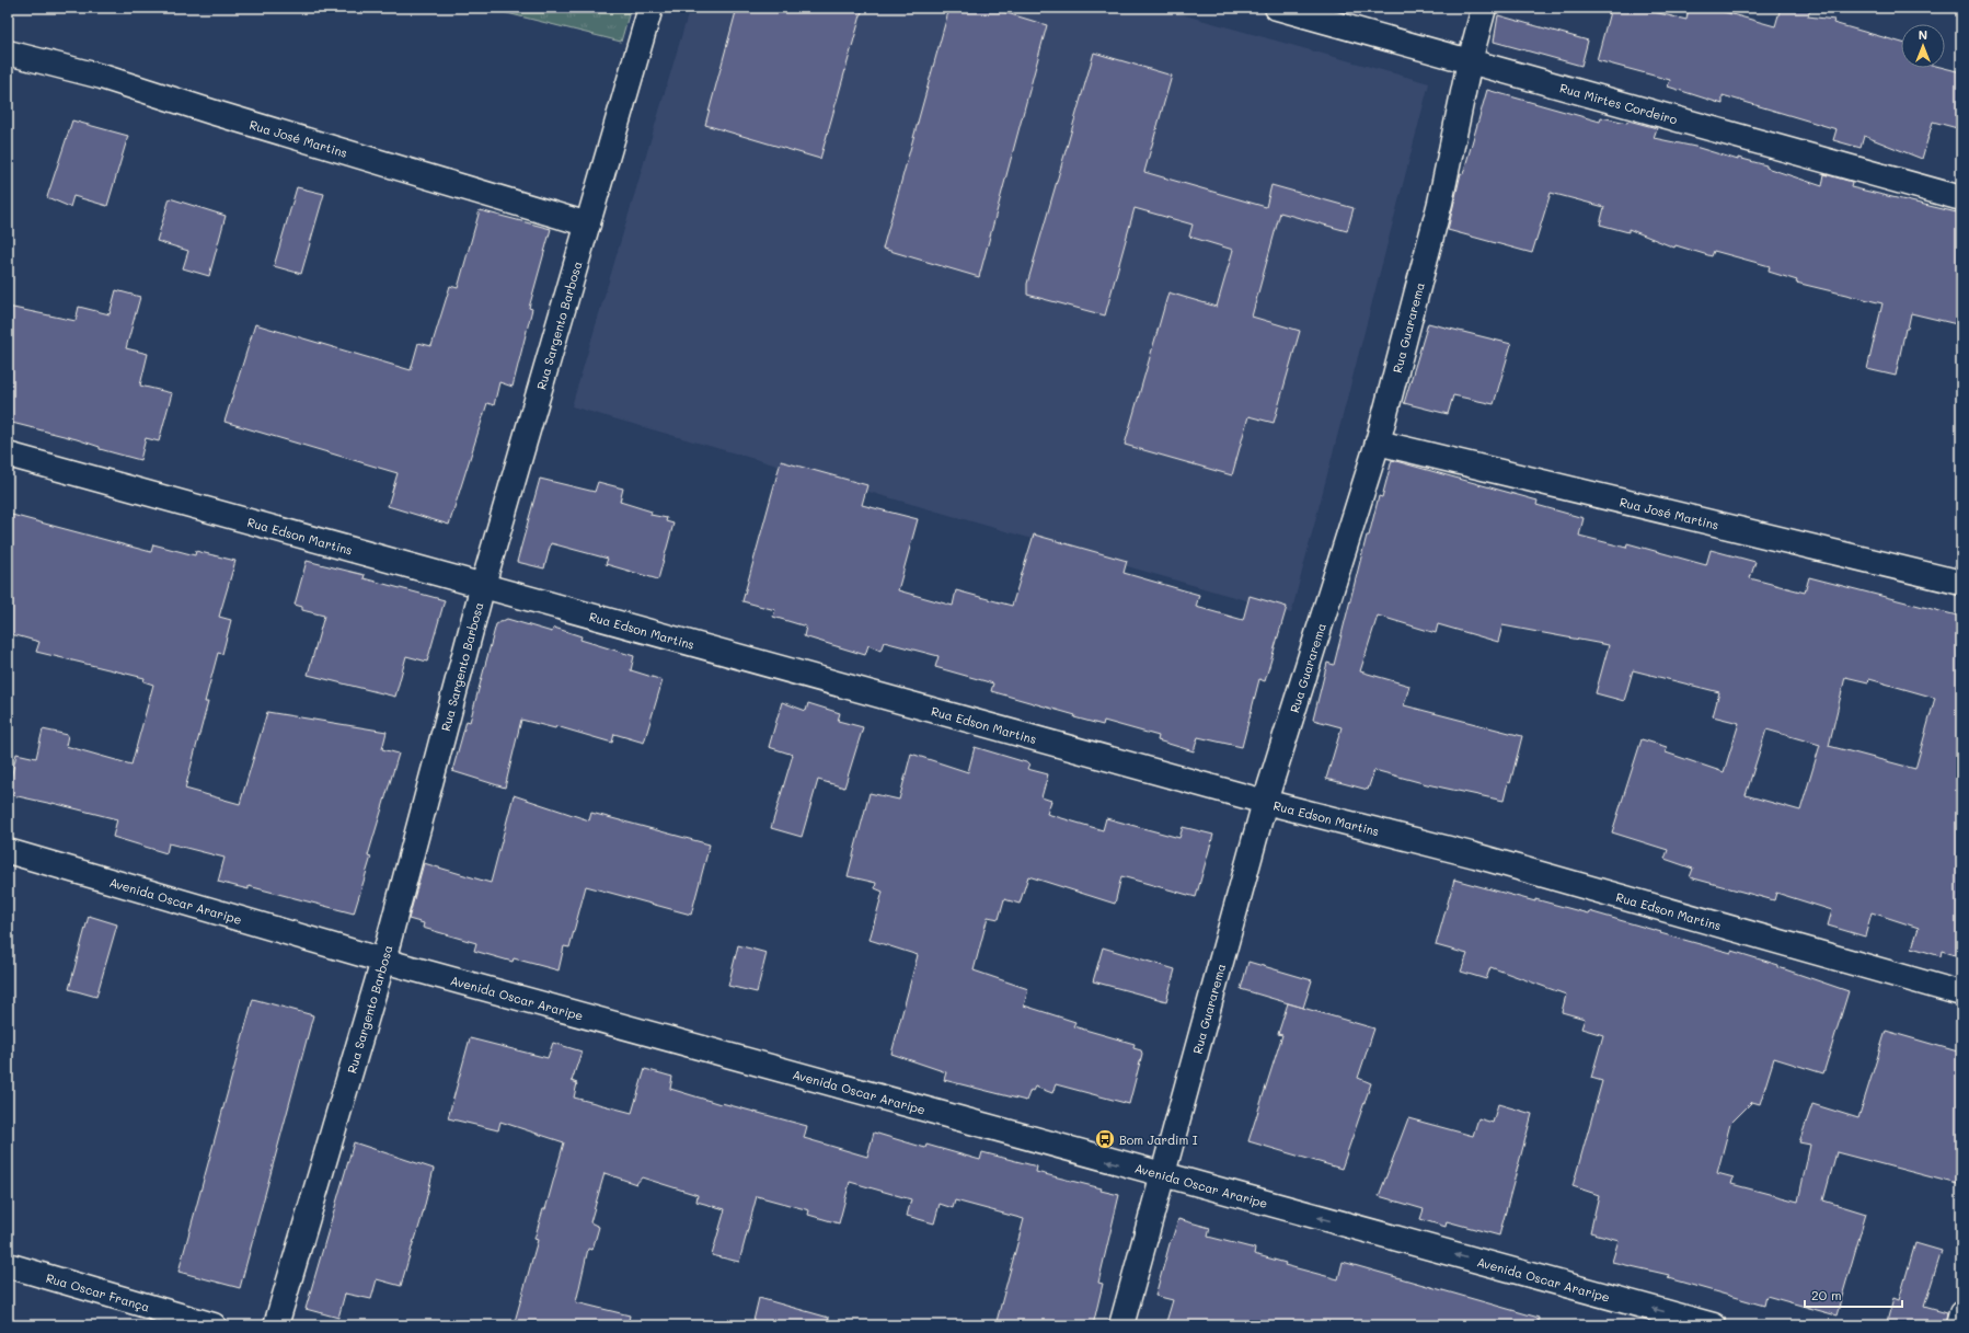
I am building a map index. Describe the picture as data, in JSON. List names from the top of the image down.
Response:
{
  "streets": {
    "street": [
      "Rua Mirtes Cordeiro",
      "Rua José Martins",
      "Rua Sargento Barbosa",
      "Rua Guararema",
      "Rua Edson Martins",
      "Avenida Oscar Araripe",
      "Rua Oscar França"
    ]
  },
  "crossings": [
    ["Rua Mirtes Cordeiro", "Rua Guararema"],
    ["Rua José Martins", "Rua Sargento Barbosa"],
    ["Rua José Martins", "Rua Guararema"],
    ["Rua Sargento Barbosa", "Rua Edson Martins"],
    ["Rua Sargento Barbosa", "Avenida Oscar Araripe"],
    ["Rua Guararema", "Rua Edson Martins"],
    ["Rua Guararema", "Avenida Oscar Araripe"]
  ],
  "one_way": ["Avenida Oscar Araripe"],
  "places": {
    "bus stop": ["Bom Jardim I"]
  },
  "scale_bar": "20 m",
  "north": "top"
}
